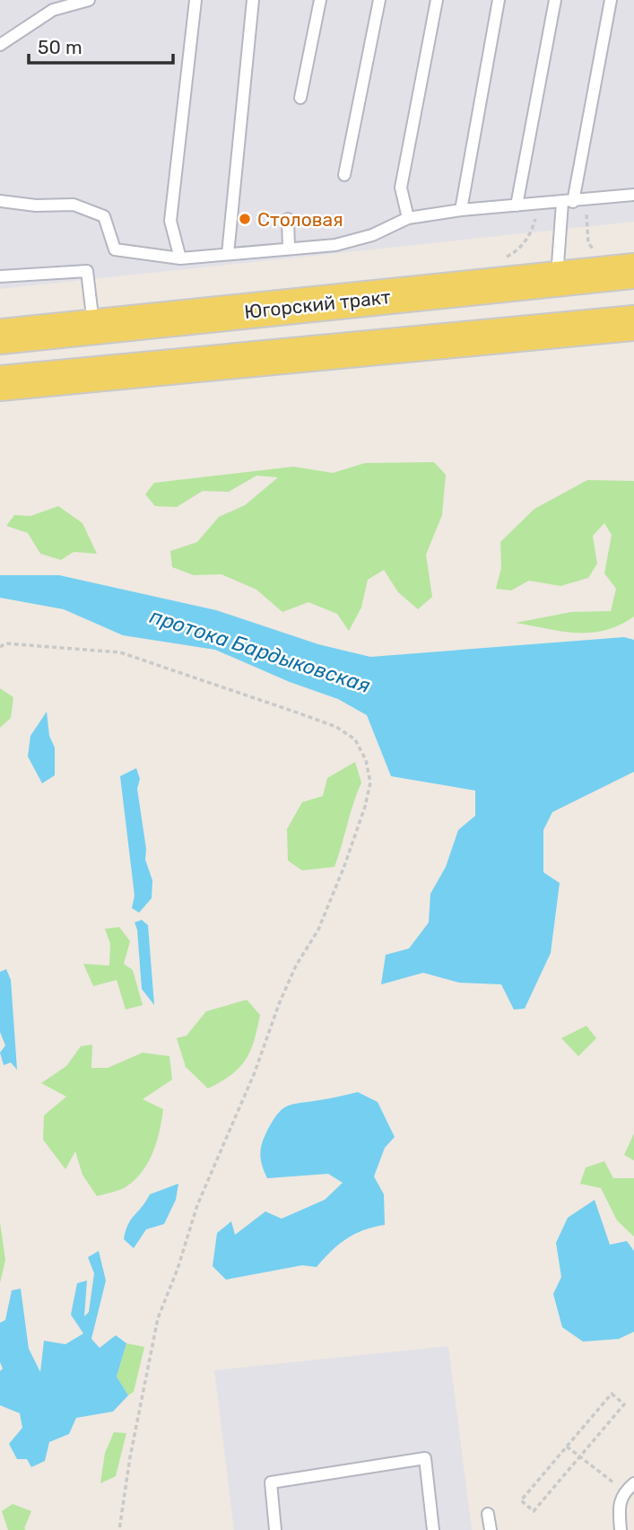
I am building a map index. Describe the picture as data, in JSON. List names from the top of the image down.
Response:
{
  "streets": {
    "main road": ["Югорский тракт"]
  },
  "water": ["протока Бардыковская"],
  "places": ["Столовая"],
  "scale_bar": "50 m"
}
